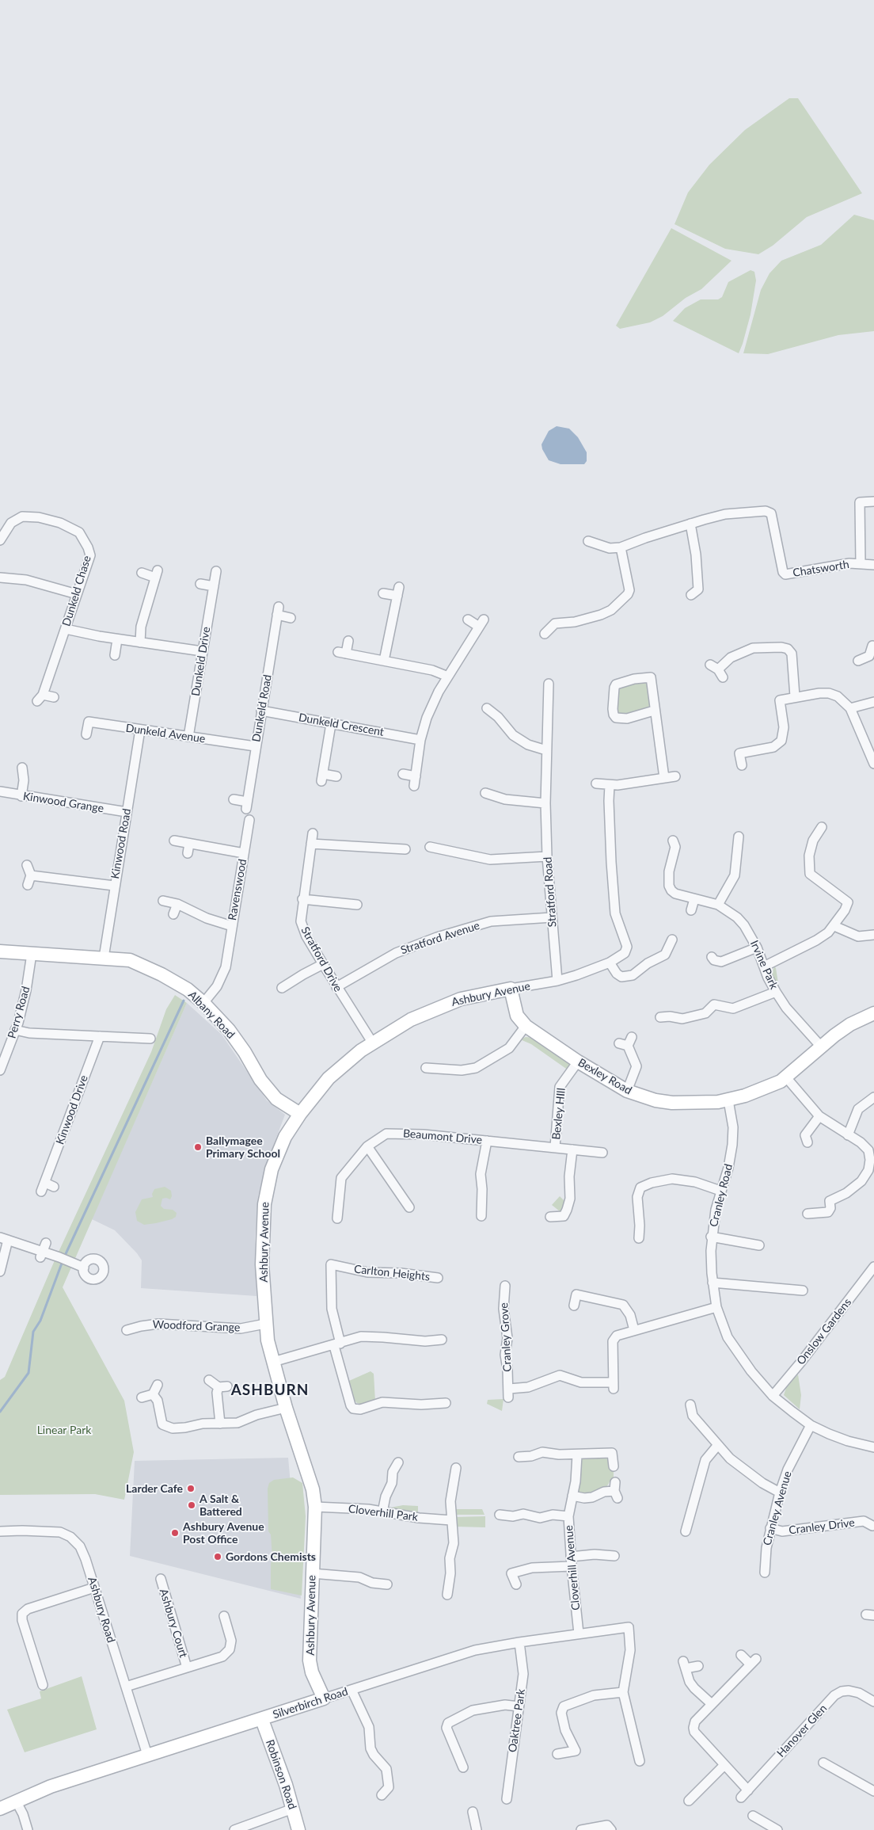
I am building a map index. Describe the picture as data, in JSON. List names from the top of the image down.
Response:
{
  "streets": {
    "street": [
      "Chatsworth",
      "Dunkeld Chase",
      "Dunkeld Drive",
      "Dunkeld Road",
      "Dunkeld Crescent",
      "Dunkeld Avenue",
      "Kinwood Grange",
      "Kinwood Road",
      "Ravenswood",
      "Stratford Road",
      "Stratford Avenue",
      "Stratford Drive",
      "Irvine Park",
      "Ashbury Avenue",
      "Perry Road",
      "Albany Road",
      "Bexley Road",
      "Kinwood Drive",
      "Bexley HIll",
      "Beaumont Drive",
      "Cranley Road",
      "Carlton Heights",
      "Woodford Grange",
      "Onslow Gardens",
      "Cranley Grove",
      "Cranley Avenue",
      "Cloverhill Park",
      "Cranley Drive",
      "Cloverhill Avenue",
      "Ashbury Road",
      "Ashbury Court",
      "Silverbirch Road",
      "Oaktree Park",
      "Hanover Glen",
      "Robinson Road"
    ]
  },
  "crossings": [
    ["Dunkeld Drive", "Dunkeld Avenue"],
    ["Dunkeld Road", "Dunkeld Crescent"],
    ["Dunkeld Road", "Dunkeld Avenue"],
    ["Dunkeld Avenue", "Kinwood Road"],
    ["Kinwood Grange", "Kinwood Road"],
    ["Kinwood Road", "Albany Road"],
    ["Ravenswood", "Albany Road"],
    ["Stratford Road", "Stratford Avenue"],
    ["Stratford Road", "Ashbury Avenue"],
    ["Stratford Avenue", "Stratford Drive"],
    ["Stratford Drive", "Ashbury Avenue"],
    ["Irvine Park", "Bexley Road"],
    ["Ashbury Avenue", "Albany Road"],
    ["Ashbury Avenue", "Bexley Road"],
    ["Ashbury Avenue", "Woodford Grange"],
    ["Ashbury Avenue", "Cloverhill Park"],
    ["Ashbury Avenue", "Silverbirch Road"],
    ["Perry Road", "Albany Road"],
    ["Bexley Road", "Bexley HIll"],
    ["Bexley Road", "Cranley Road"],
    ["Bexley HIll", "Beaumont Drive"],
    ["Cranley Road", "Onslow Gardens"],
    ["Cranley Road", "Cranley Grove"],
    ["Cranley Road", "Cranley Avenue"],
    ["Cranley Avenue", "Cranley Drive"],
    ["Cloverhill Avenue", "Silverbirch Road"],
    ["Ashbury Road", "Ashbury Court"],
    ["Ashbury Road", "Silverbirch Road"],
    ["Silverbirch Road", "Oaktree Park"],
    ["Silverbirch Road", "Robinson Road"]
  ],
  "districts": ["ASHBURN"],
  "parks": ["Linear Park"],
  "places": [
    "Ballymagee Primary School",
    "Larder Cafe",
    "A Salt & Battered",
    "Ashbury Avenue Post Office",
    "Gordons Chemists"
  ]
}
